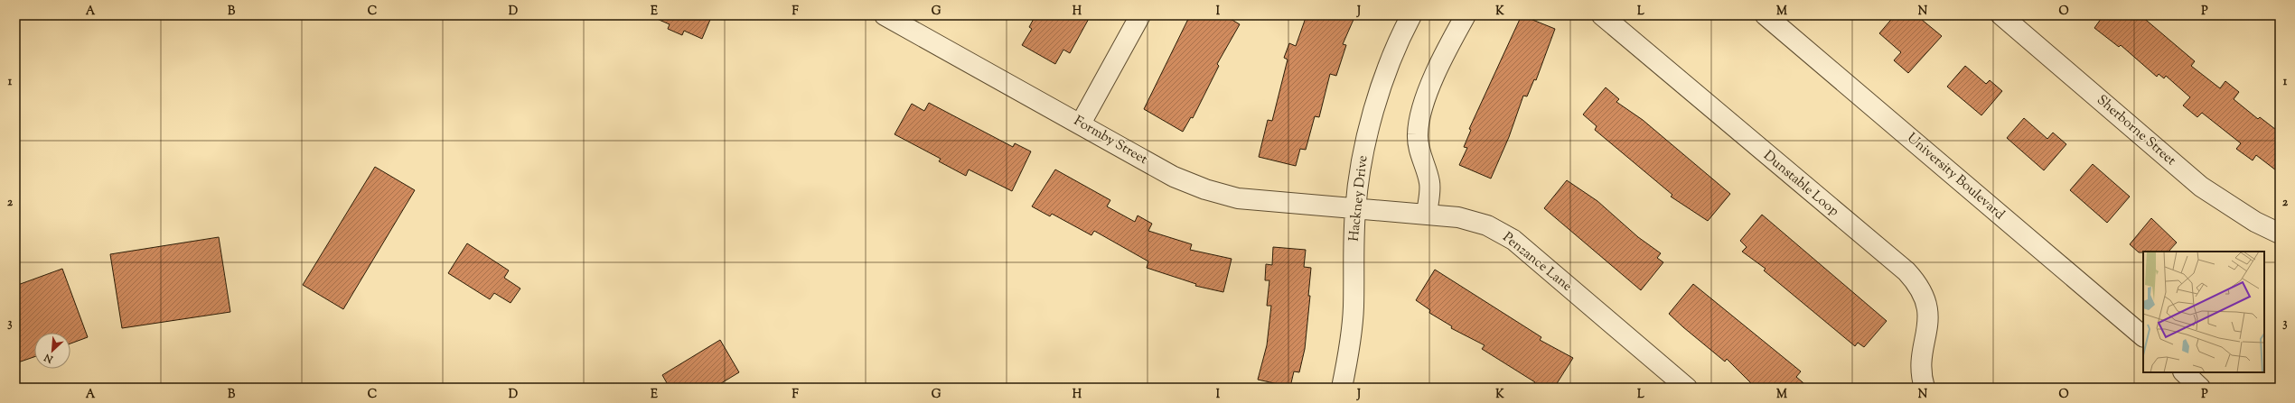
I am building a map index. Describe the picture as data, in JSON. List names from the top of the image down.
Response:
{
  "streets": {
    "street": [
      "Sherborne Street",
      "Formby Street",
      "University Boulevard",
      "Dunstable Loop",
      "Hackney Drive",
      "Penzance Lane"
    ]
  },
  "crossings": [
    ["Formby Street", "Hackney Drive"],
    ["Formby Street", "Penzance Lane"],
    ["Hackney Drive", "Penzance Lane"]
  ],
  "north": "bottom left",
  "grid": {
    "columns": [
      "A",
      "B",
      "C",
      "D",
      "E",
      "F",
      "G",
      "H",
      "I",
      "J",
      "K",
      "L",
      "M",
      "N",
      "O",
      "P"
    ],
    "rows": ["1", "2", "3"]
  }
}
